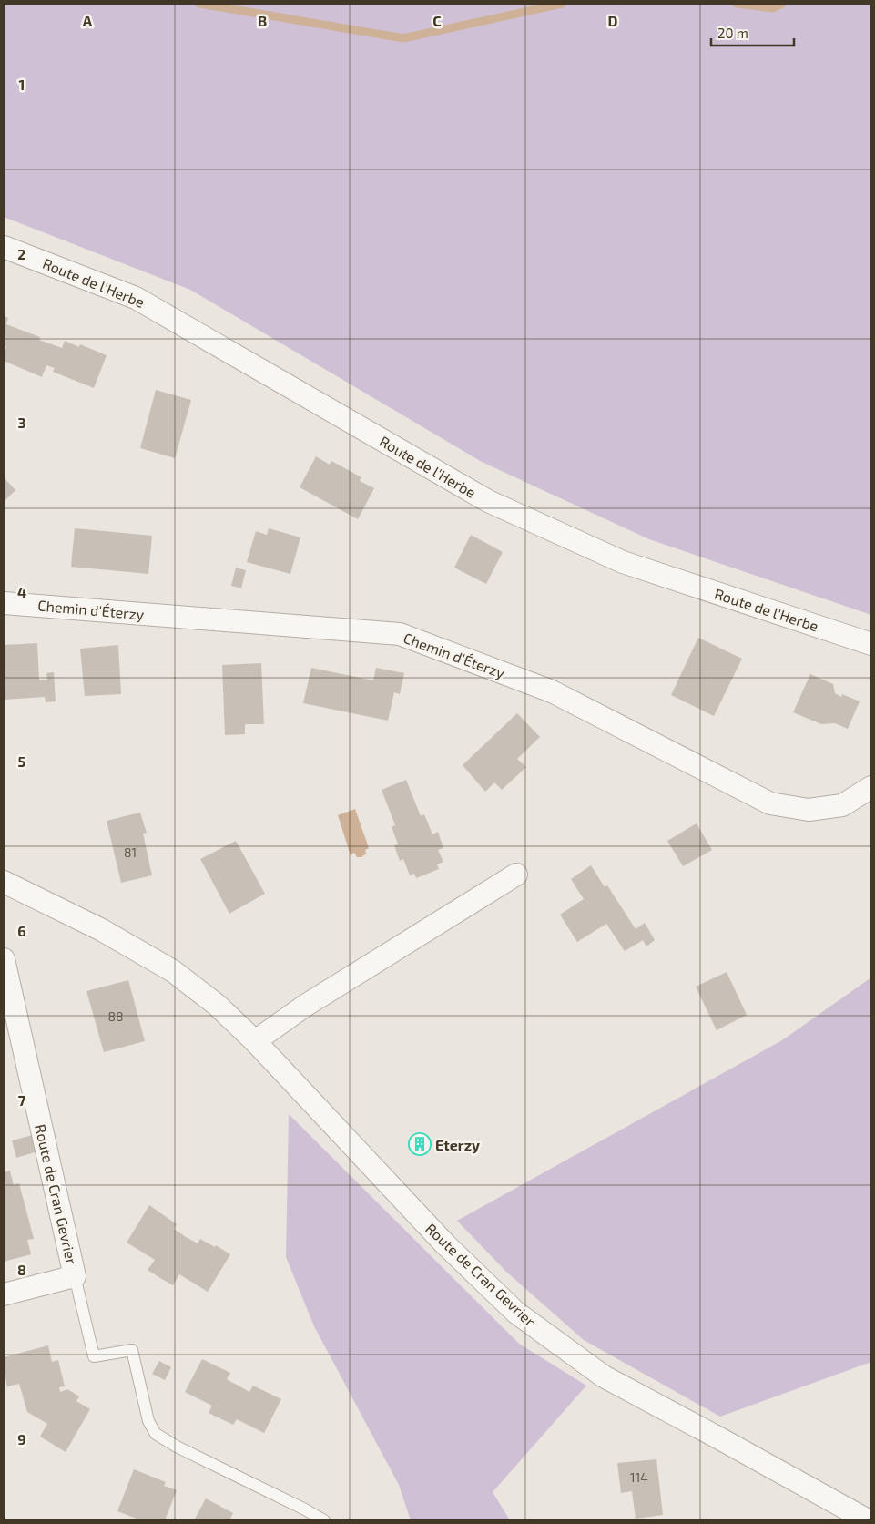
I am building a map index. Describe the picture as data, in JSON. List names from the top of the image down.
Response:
{
  "streets": {
    "street": ["Route de l'Herbe", "Chemin d'Éterzy", "Route de Cran Gevrier"]
  },
  "places": {
    "building": ["Eterzy"]
  },
  "house_numbers": ["81", "88", "114"],
  "scale_bar": "20 m",
  "grid": {
    "columns": [
      "A",
      "B",
      "C",
      "D"
    ],
    "rows": [
      "1",
      "2",
      "3",
      "4",
      "5",
      "6",
      "7",
      "8",
      "9"
    ]
  }
}
